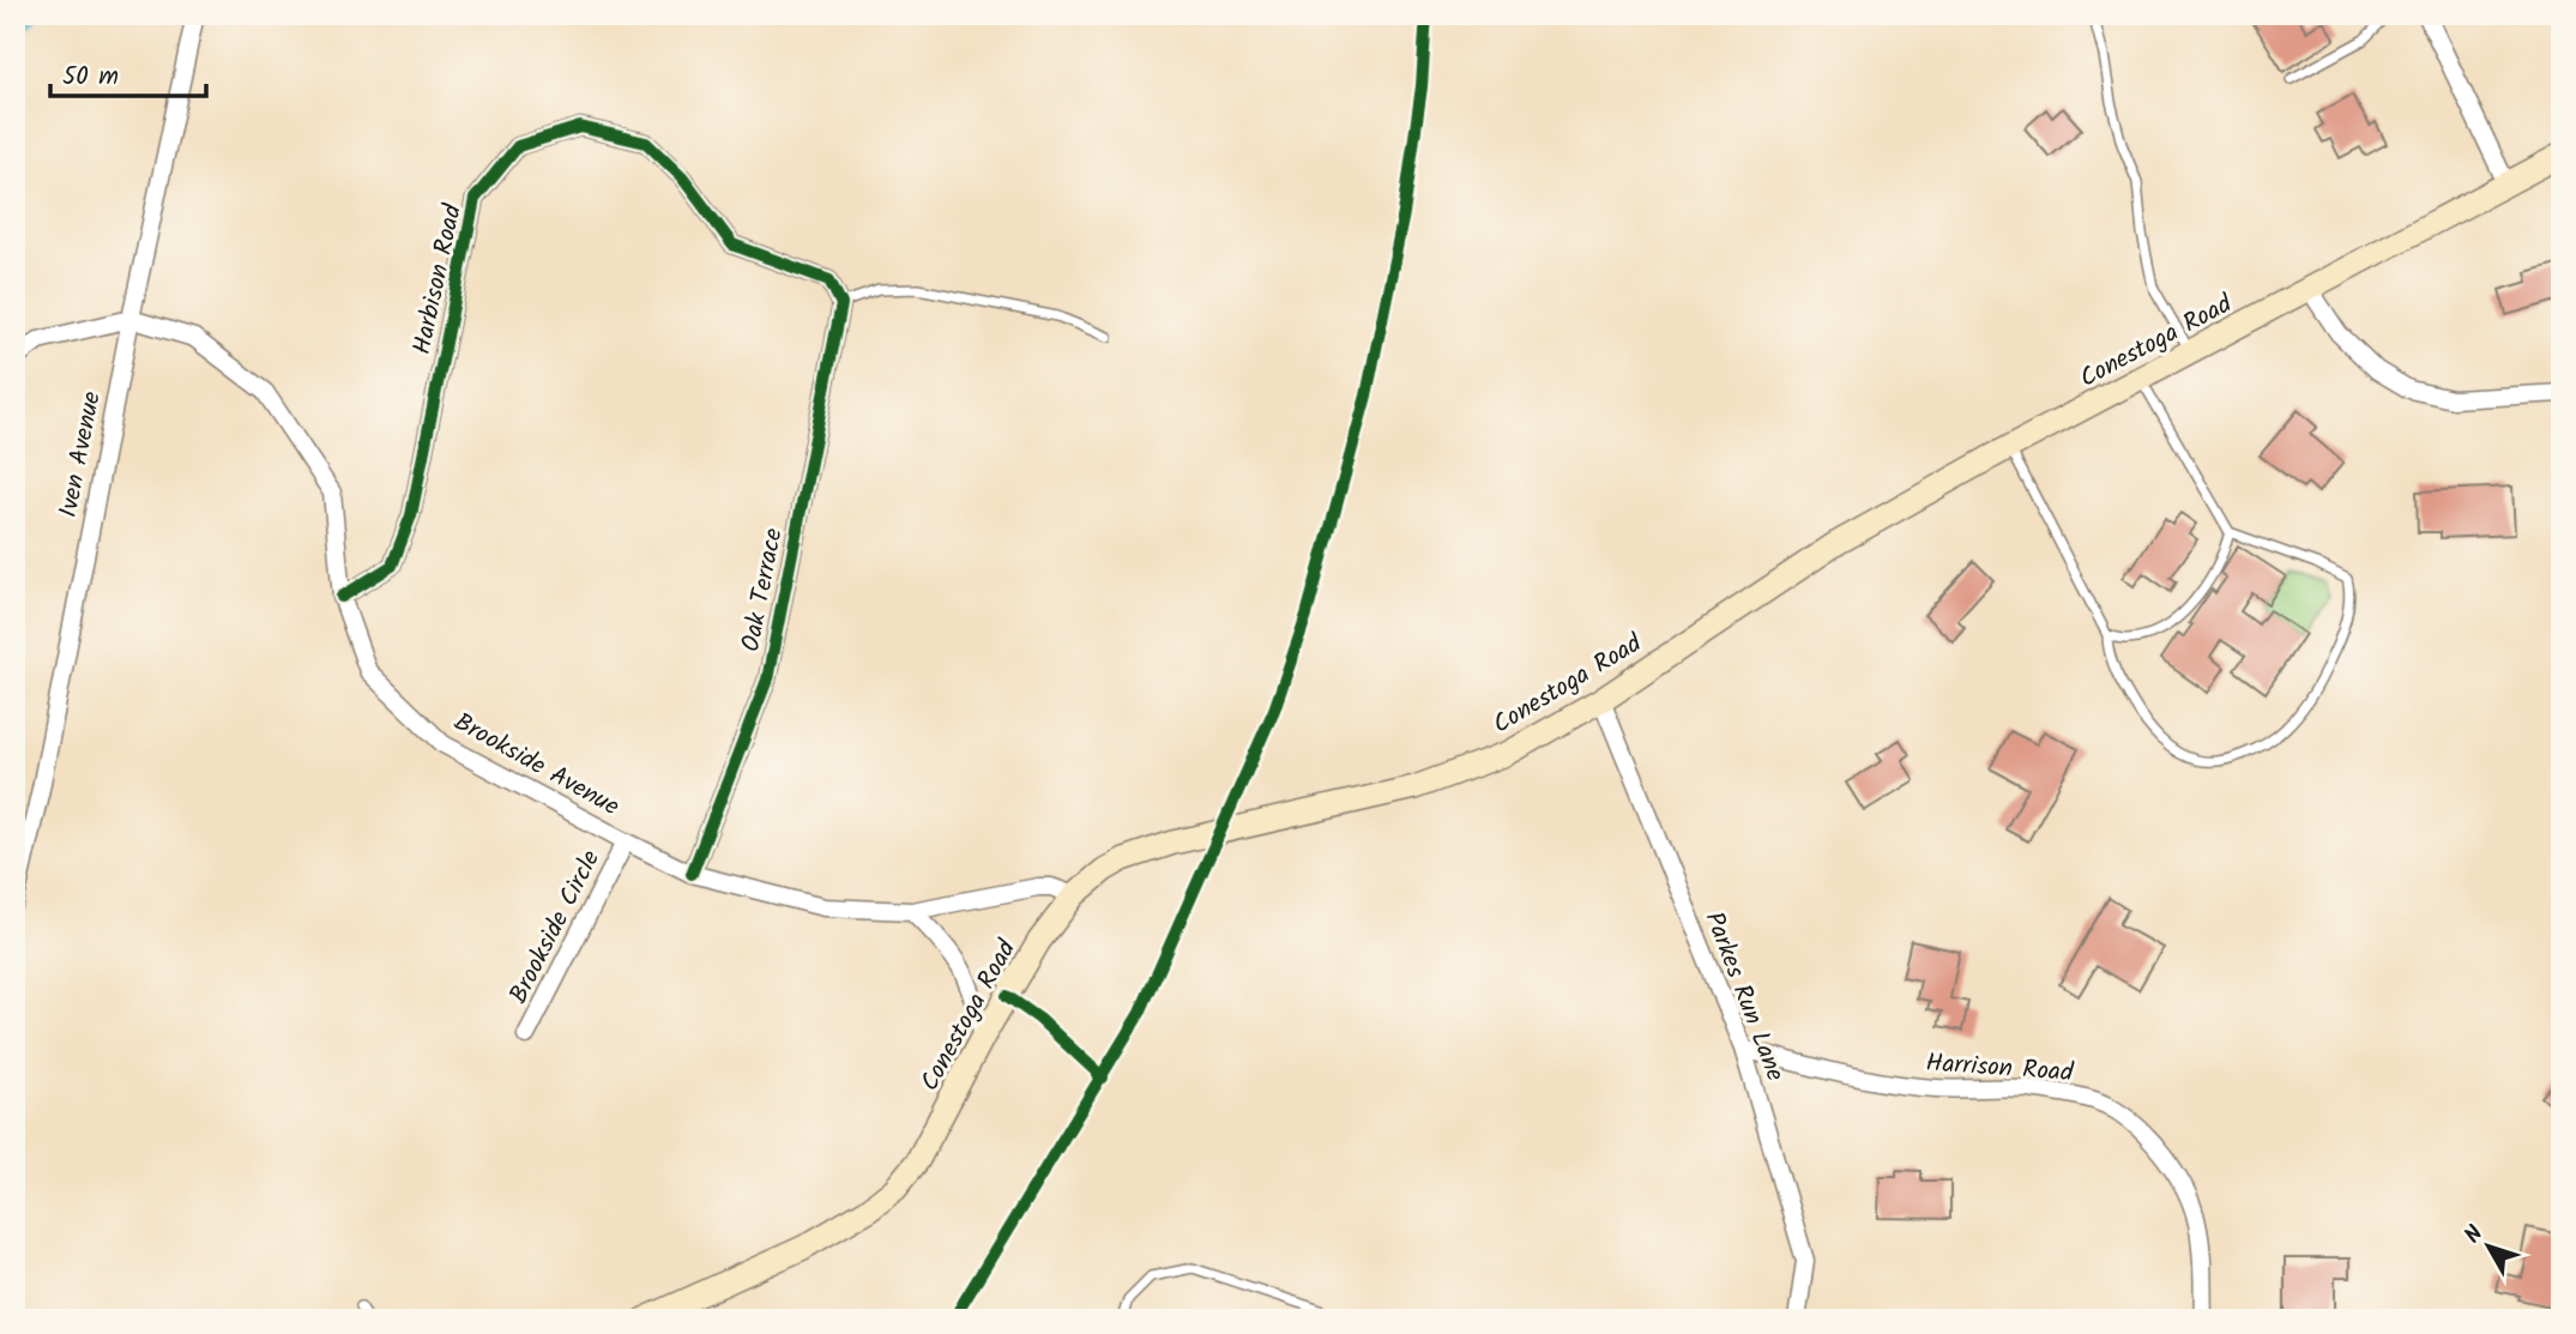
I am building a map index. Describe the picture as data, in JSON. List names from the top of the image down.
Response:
{
  "streets": {
    "main road": ["Conestoga Road"],
    "street": [
      "Harbison Road",
      "Iven Avenue",
      "Oak Terrace",
      "Brookside Avenue",
      "Brookside Circle",
      "Parkes Run Lane",
      "Harrison Road"
    ]
  },
  "crossings": [
    ["Harbison Road", "Oak Terrace"],
    ["Harbison Road", "Brookside Avenue"],
    ["Conestoga Road", "Brookside Avenue"],
    ["Conestoga Road", "Parkes Run Lane"],
    ["Iven Avenue", "Brookside Avenue"],
    ["Oak Terrace", "Brookside Avenue"],
    ["Brookside Avenue", "Brookside Circle"],
    ["Parkes Run Lane", "Harrison Road"]
  ],
  "scale_bar": "50 m",
  "north": "top left"
}
